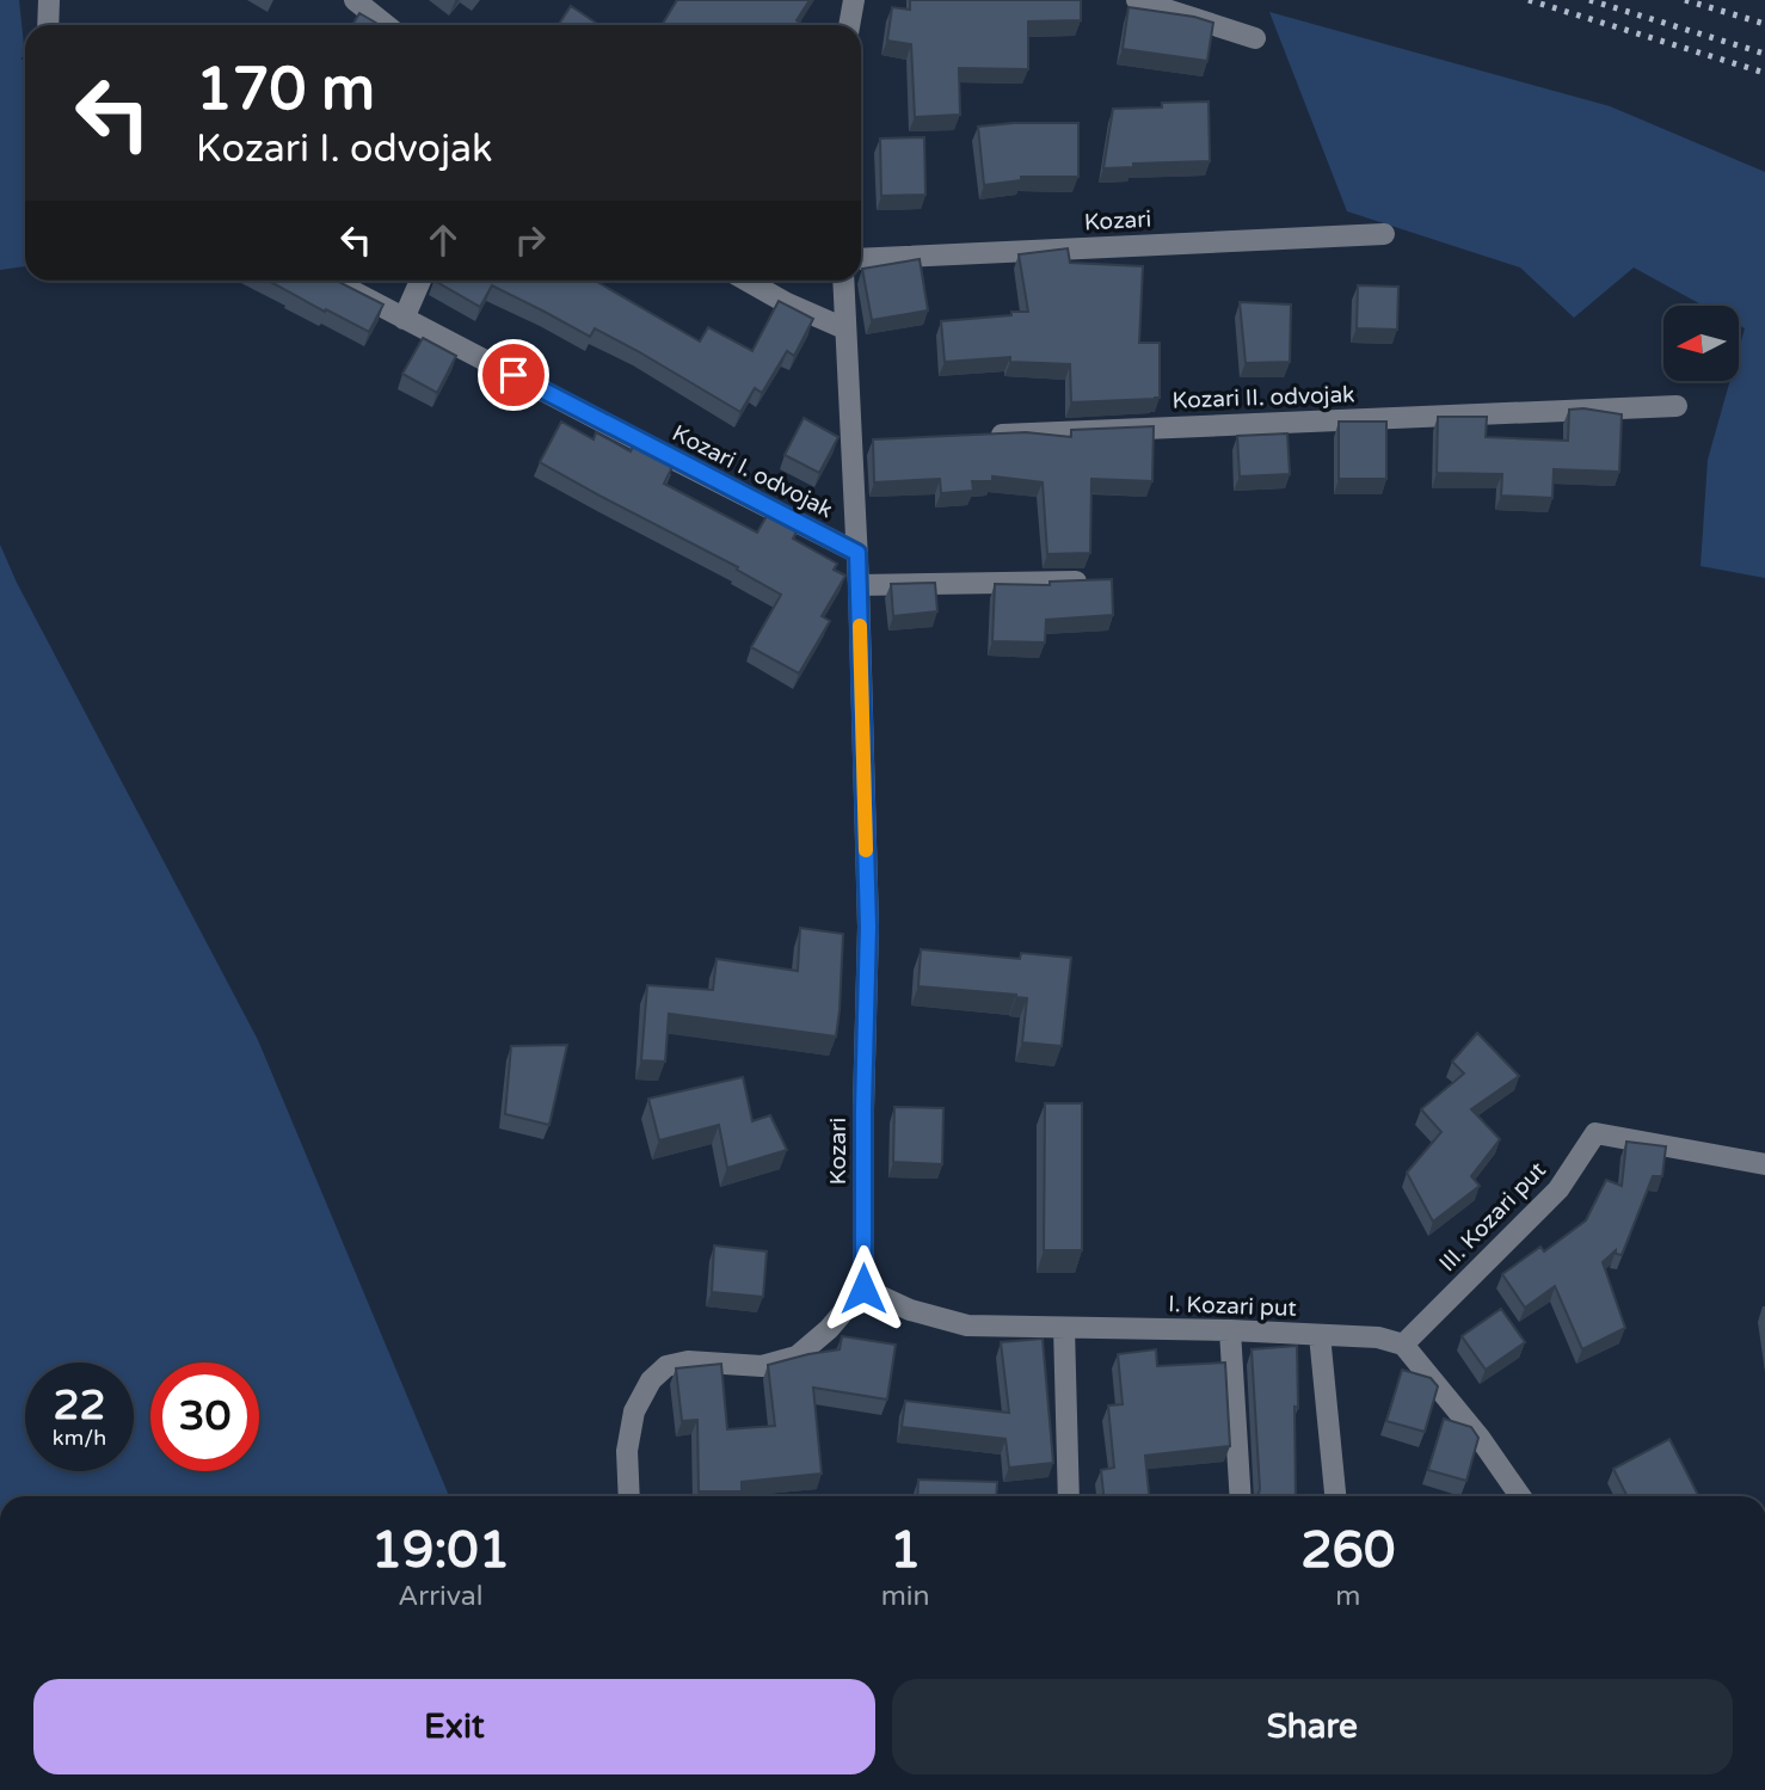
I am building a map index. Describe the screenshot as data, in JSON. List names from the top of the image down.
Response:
{
  "streets": {
    "street": [
      "Kozari",
      "Kozari II. odvojak",
      "Kozari I. odvojak",
      "III. Kozari put",
      "I. Kozari put"
    ]
  },
  "crossings": [
    ["Kozari", "Kozari I. odvojak"],
    ["Kozari", "I. Kozari put"],
    ["III. Kozari put", "I. Kozari put"]
  ],
  "north": "left",
  "page": {
    "turn": ["170 m", "Kozari I. odvojak"],
    "speed": "22 km/h",
    "limit": "30",
    "eta": [
      "19:01",
      "Arrival",
      "1",
      "min",
      "260",
      "m"
    ],
    "buttons": ["Exit", "Share"]
  }
}
